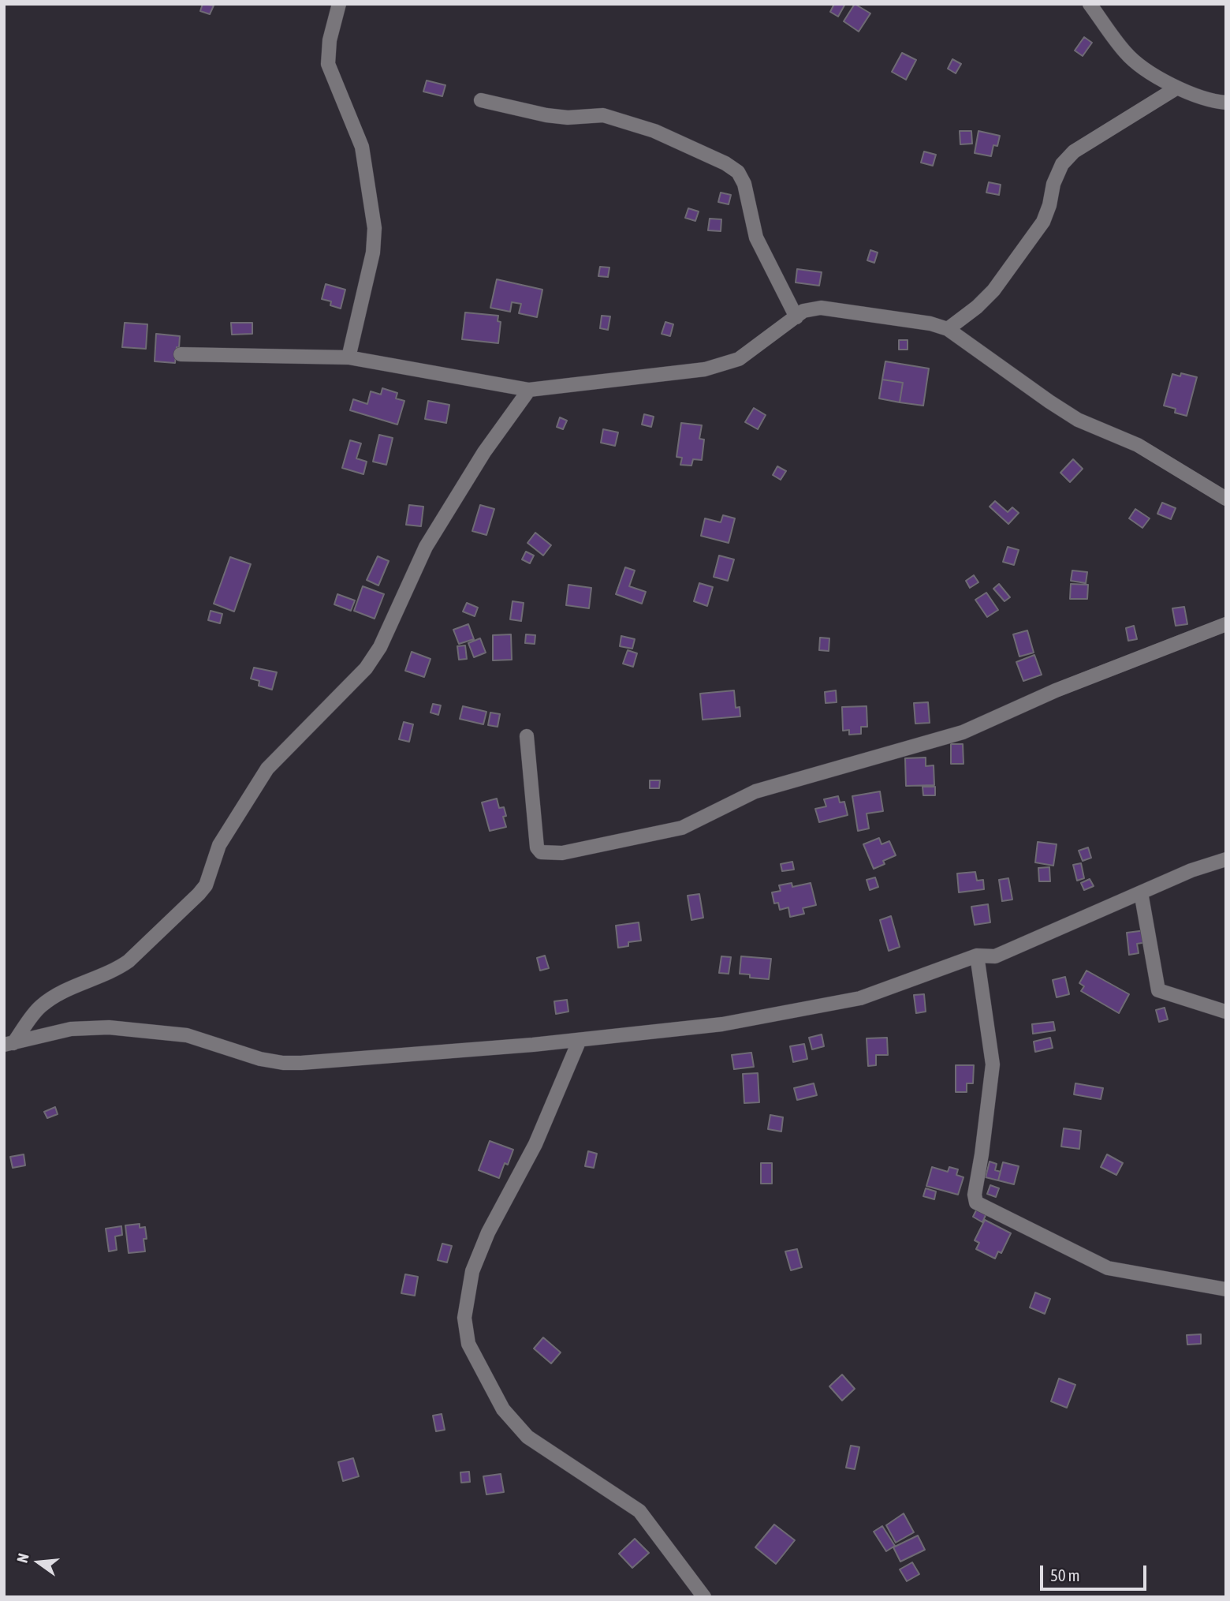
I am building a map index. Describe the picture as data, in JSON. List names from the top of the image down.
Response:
{
  "scale_bar": "50 m",
  "north": "left"
}
